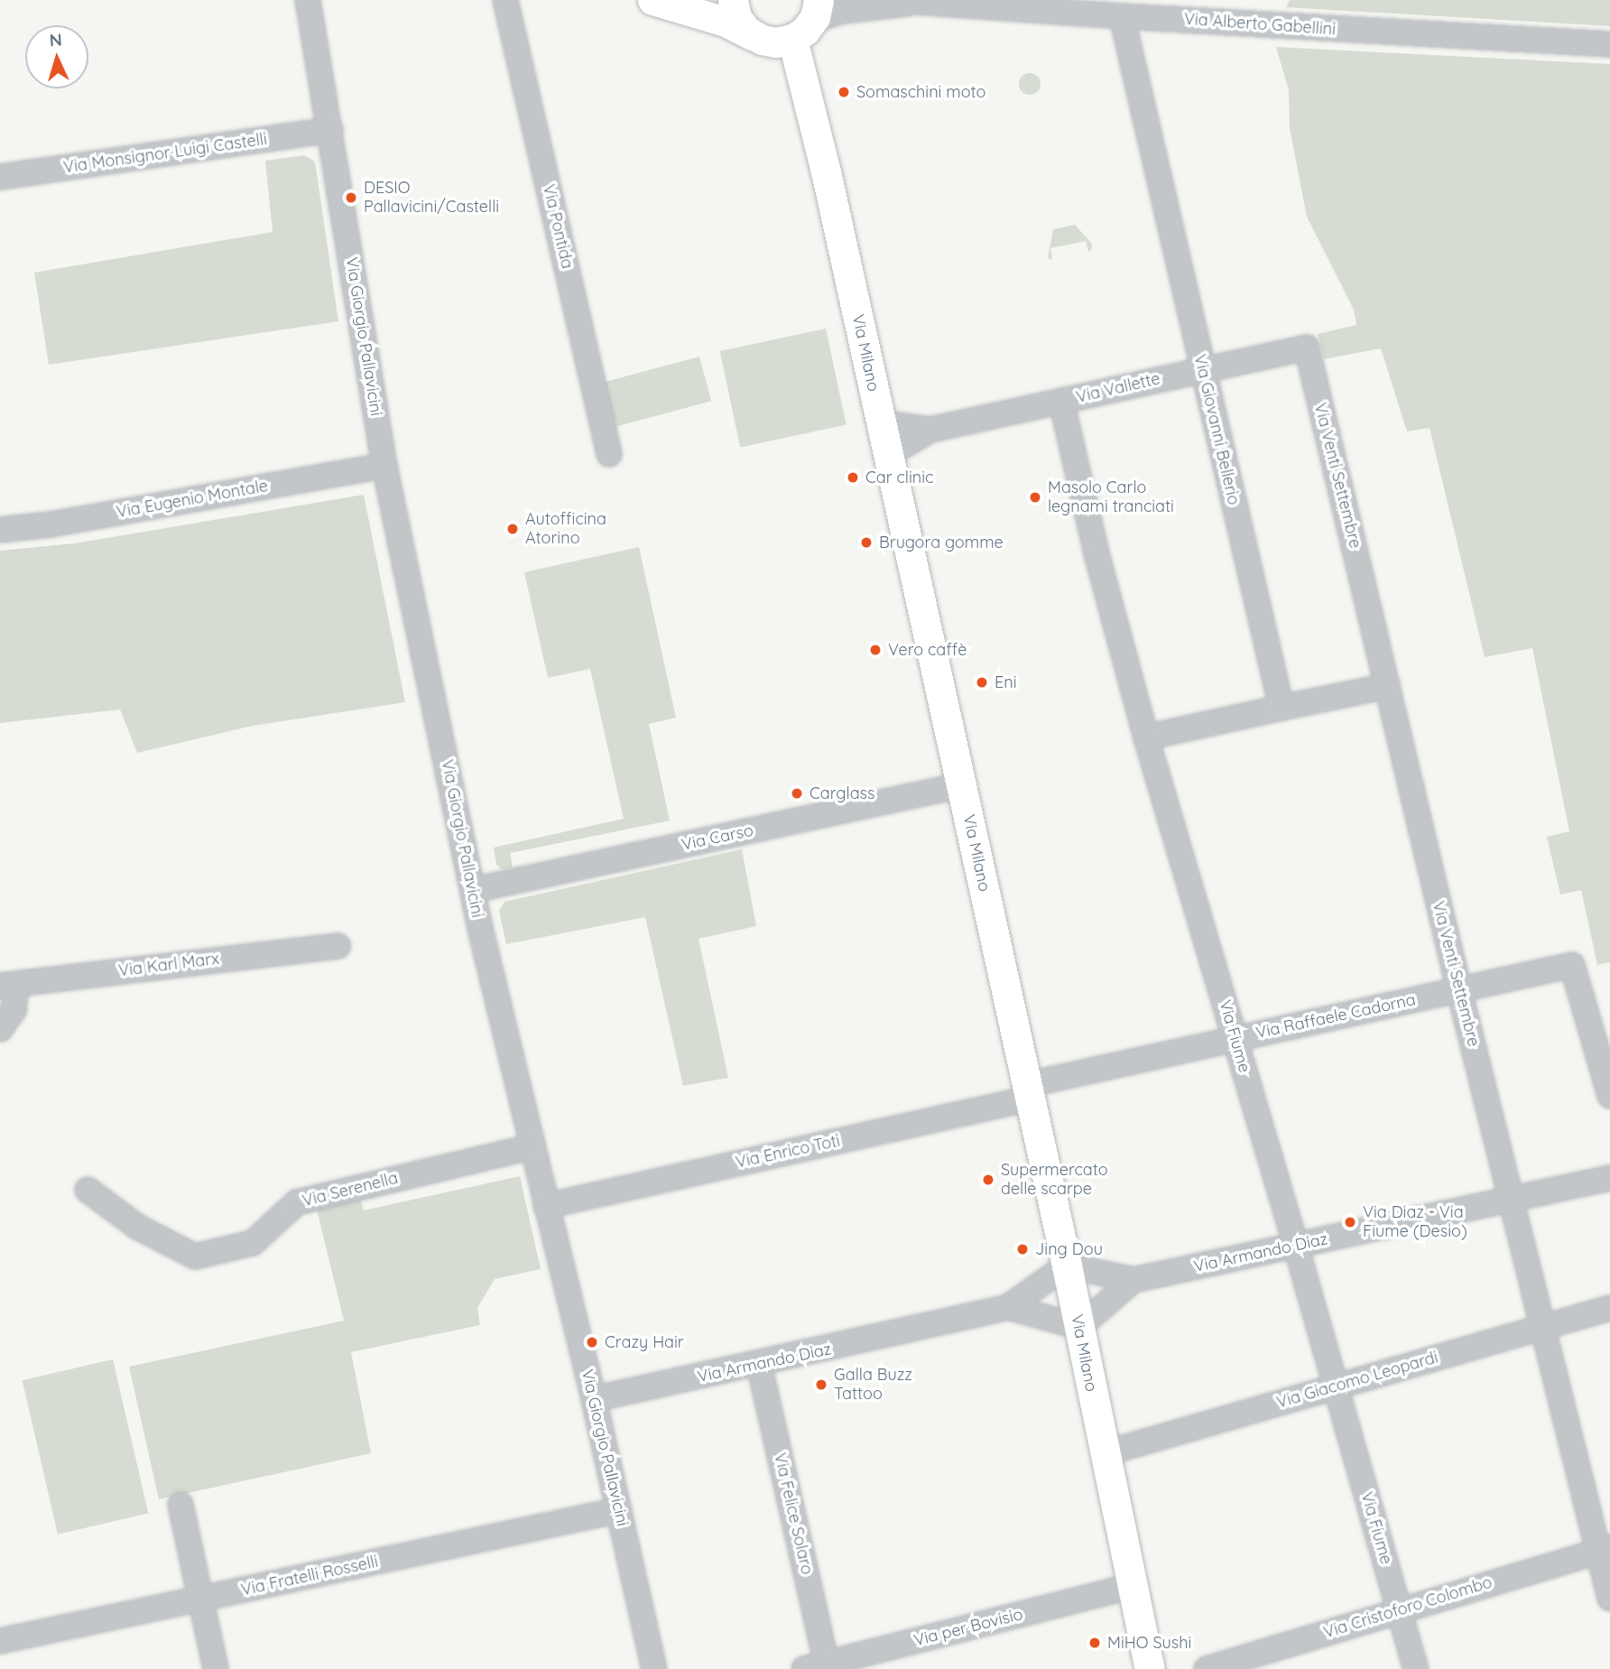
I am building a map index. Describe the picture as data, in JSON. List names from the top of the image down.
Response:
{
  "streets": {
    "main road": ["Via Milano"],
    "street": [
      "Via Alberto Gabellini",
      "Via Monsignor Luigi Castelli",
      "Via Pontida",
      "Via Giorgio Pallavicini",
      "Via Vallette",
      "Via Giovanni Bellerio",
      "Via Venti Settembre",
      "Via Eugenio Montale",
      "Via Carso",
      "Via Karl Marx",
      "Via Raffaele Cadorna",
      "Via Fiume",
      "Via Enrico Toti",
      "Via Serenella",
      "Via Armando Diaz",
      "Via Giacomo Leopardi",
      "Via Felice Solaro",
      "Via Fratelli Rosselli",
      "Via Cristoforo Colombo",
      "Via per Bovisio"
    ]
  },
  "crossings": [
    ["Via Alberto Gabellini", "Via Milano"],
    ["Via Alberto Gabellini", "Via Giovanni Bellerio"],
    ["Via Monsignor Luigi Castelli", "Via Giorgio Pallavicini"],
    ["Via Giorgio Pallavicini", "Via Eugenio Montale"],
    ["Via Giorgio Pallavicini", "Via Carso"],
    ["Via Giorgio Pallavicini", "Via Enrico Toti"],
    ["Via Giorgio Pallavicini", "Via Serenella"],
    ["Via Giorgio Pallavicini", "Via Armando Diaz"],
    ["Via Giorgio Pallavicini", "Via Fratelli Rosselli"],
    ["Via Milano", "Via Vallette"],
    ["Via Milano", "Via Carso"],
    ["Via Milano", "Via Raffaele Cadorna"],
    ["Via Milano", "Via Enrico Toti"],
    ["Via Milano", "Via Armando Diaz"],
    ["Via Milano", "Via Giacomo Leopardi"],
    ["Via Milano", "Via per Bovisio"],
    ["Via Vallette", "Via Giovanni Bellerio"],
    ["Via Vallette", "Via Venti Settembre"],
    ["Via Vallette", "Via Fiume"],
    ["Via Venti Settembre", "Via Raffaele Cadorna"],
    ["Via Venti Settembre", "Via Armando Diaz"],
    ["Via Venti Settembre", "Via Giacomo Leopardi"],
    ["Via Venti Settembre", "Via Cristoforo Colombo"],
    ["Via Raffaele Cadorna", "Via Fiume"],
    ["Via Raffaele Cadorna", "Via Enrico Toti"],
    ["Via Fiume", "Via Armando Diaz"],
    ["Via Fiume", "Via Giacomo Leopardi"],
    ["Via Fiume", "Via Cristoforo Colombo"],
    ["Via Armando Diaz", "Via Felice Solaro"],
    ["Via Felice Solaro", "Via per Bovisio"]
  ],
  "places": [
    "Somaschini moto",
    "DESIO Pallavicini/Castelli",
    "Car clinic",
    "Masolo Carlo legnami tranciati",
    "Autofficina Atorino",
    "Brugora gomme",
    "Vero caffè",
    "Eni",
    "Carglass",
    "Supermercato delle scarpe",
    "Via Diaz - Via Fiume (Desio)",
    "Jing Dou",
    "Crazy Hair",
    "Galla Buzz Tattoo",
    "MiHO Sushi"
  ],
  "north": "top"
}
